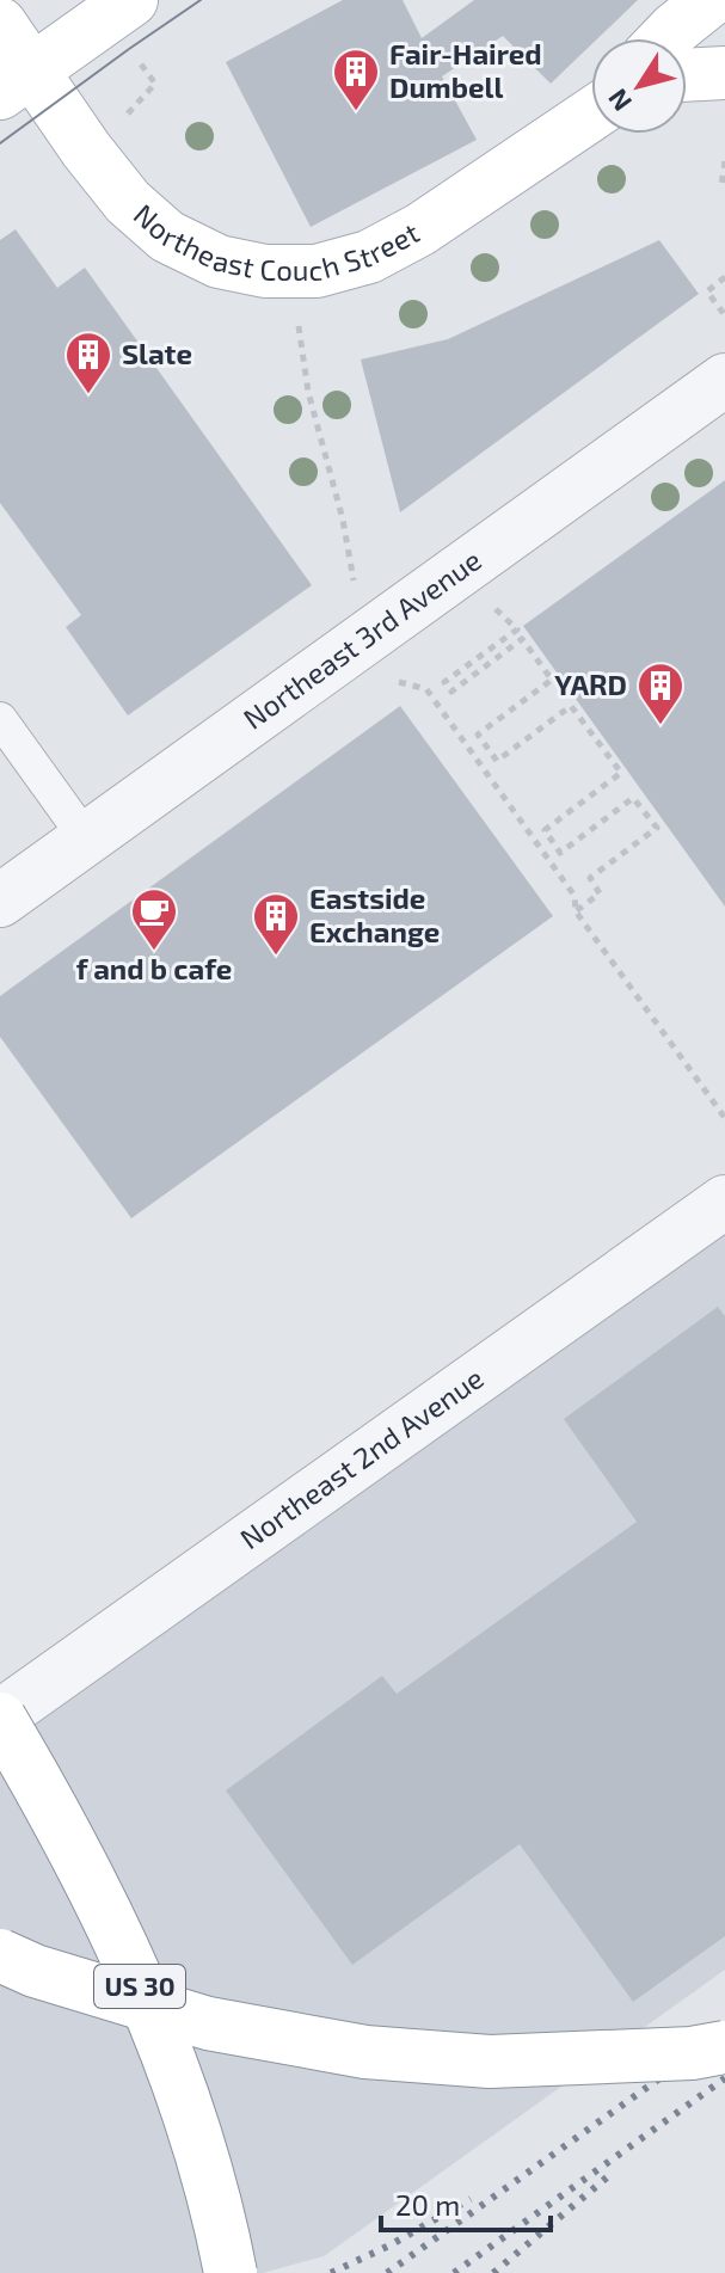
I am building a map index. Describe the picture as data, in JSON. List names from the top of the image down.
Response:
{
  "streets": {
    "main road": ["Northeast Couch Street", "US 30"],
    "street": ["Northeast 3rd Avenue", "Northeast 2nd Avenue"]
  },
  "crossings": [
    ["Northeast 2nd Avenue", "US 30"]
  ],
  "places": {
    "building": [
      "Fair-Haired Dumbell",
      "Slate",
      "YARD",
      "Eastside Exchange"
    ],
    "cafe": ["f and b cafe"]
  },
  "scale_bar": "20 m",
  "north": "bottom left"
}
